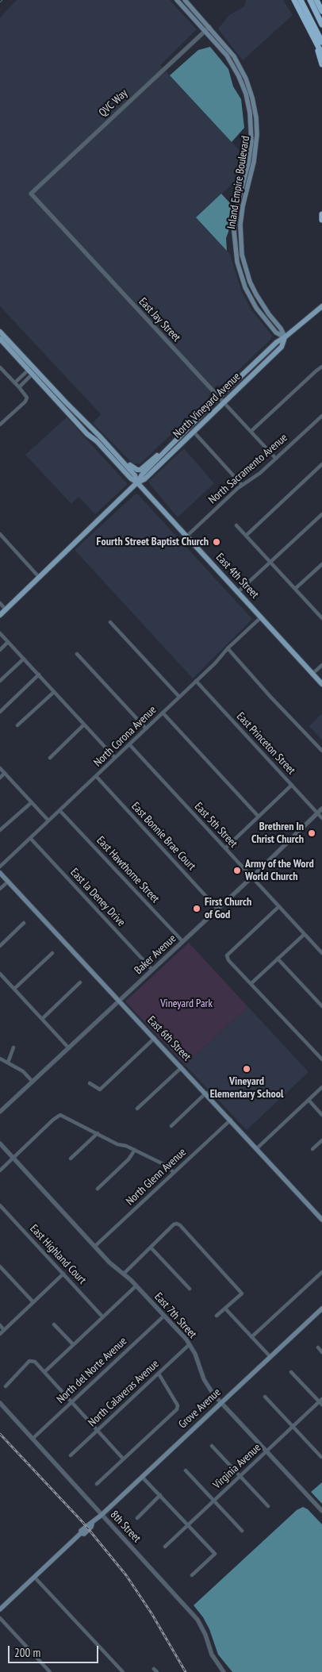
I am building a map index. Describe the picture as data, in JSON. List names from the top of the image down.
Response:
{
  "streets": {
    "main road": [
      "Inland Empire Boulevard",
      "North Vineyard Avenue",
      "East 4th Street",
      "East 6th Street",
      "Grove Avenue"
    ],
    "street": [
      "QVC Way",
      "East Jay Street",
      "North Sacramento Avenue",
      "North Corona Avenue",
      "East Princeton Street",
      "East 5th Street",
      "East Bonnie Brae Court",
      "East Hawthorne Street",
      "East la Deney Drive",
      "Baker Avenue",
      "North Glenn Avenue",
      "East Highland Court",
      "East 7th Street",
      "North del Norte Avenue",
      "North Calaveras Avenue",
      "Virginia Avenue",
      "8th Street"
    ]
  },
  "crossings": [
    ["QVC Way", "Inland Empire Boulevard"],
    ["QVC Way", "East Jay Street"],
    ["Inland Empire Boulevard", "North Vineyard Avenue"],
    ["East Jay Street", "North Vineyard Avenue"],
    ["East Jay Street", "North Sacramento Avenue"],
    ["North Vineyard Avenue", "East 4th Street"],
    ["North Sacramento Avenue", "East 4th Street"],
    ["East 4th Street", "North Corona Avenue"],
    ["North Corona Avenue", "East Princeton Street"],
    ["North Corona Avenue", "East 5th Street"],
    ["North Corona Avenue", "East Bonnie Brae Court"],
    ["North Corona Avenue", "East Hawthorne Street"],
    ["North Corona Avenue", "East la Deney Drive"],
    ["East Princeton Street", "Baker Avenue"],
    ["East 5th Street", "Baker Avenue"],
    ["East Bonnie Brae Court", "Baker Avenue"],
    ["East Hawthorne Street", "Baker Avenue"],
    ["East la Deney Drive", "Baker Avenue"],
    ["Baker Avenue", "East 6th Street"],
    ["East 6th Street", "North Glenn Avenue"],
    ["North Glenn Avenue", "East 7th Street"],
    ["East 7th Street", "North del Norte Avenue"],
    ["East 7th Street", "North Calaveras Avenue"],
    ["East 7th Street", "Grove Avenue"],
    ["East 7th Street", "Virginia Avenue"],
    ["North del Norte Avenue", "8th Street"],
    ["Grove Avenue", "8th Street"]
  ],
  "parks": ["Vineyard Park"],
  "places": [
    "Fourth Street Baptist Church",
    "Brethren In Christ Church",
    "Army of the Word World Church",
    "First Church of God",
    "Vineyard Elementary School"
  ],
  "scale_bar": "200 m"
}
